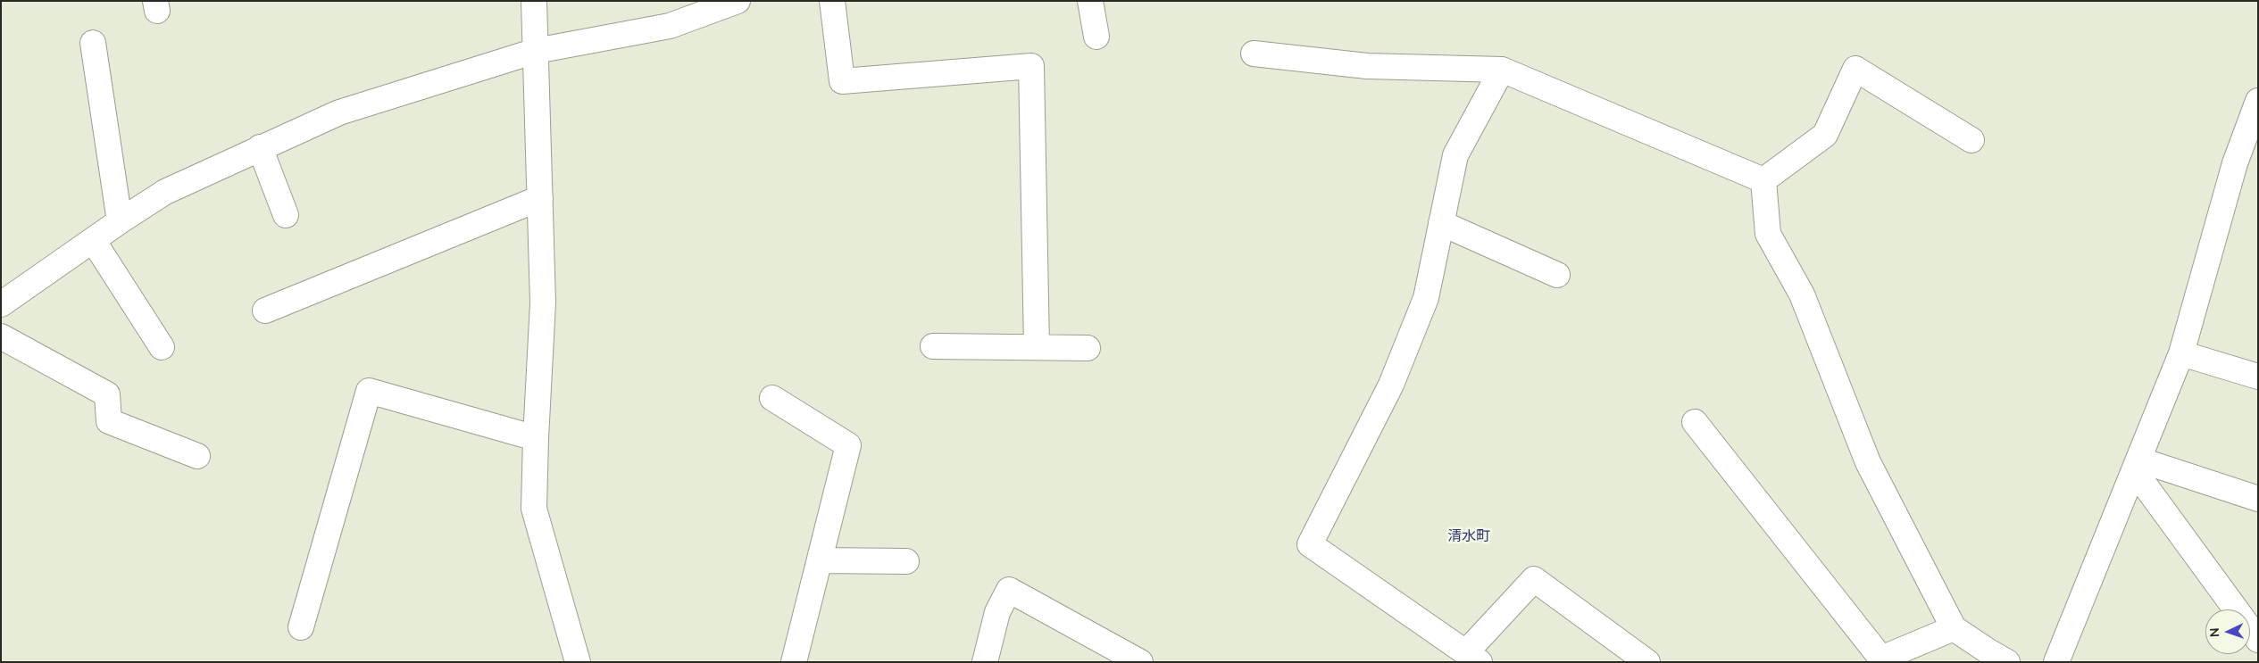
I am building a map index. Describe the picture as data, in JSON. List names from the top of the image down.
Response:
{
  "districts": ["清水町"],
  "north": "left"
}
